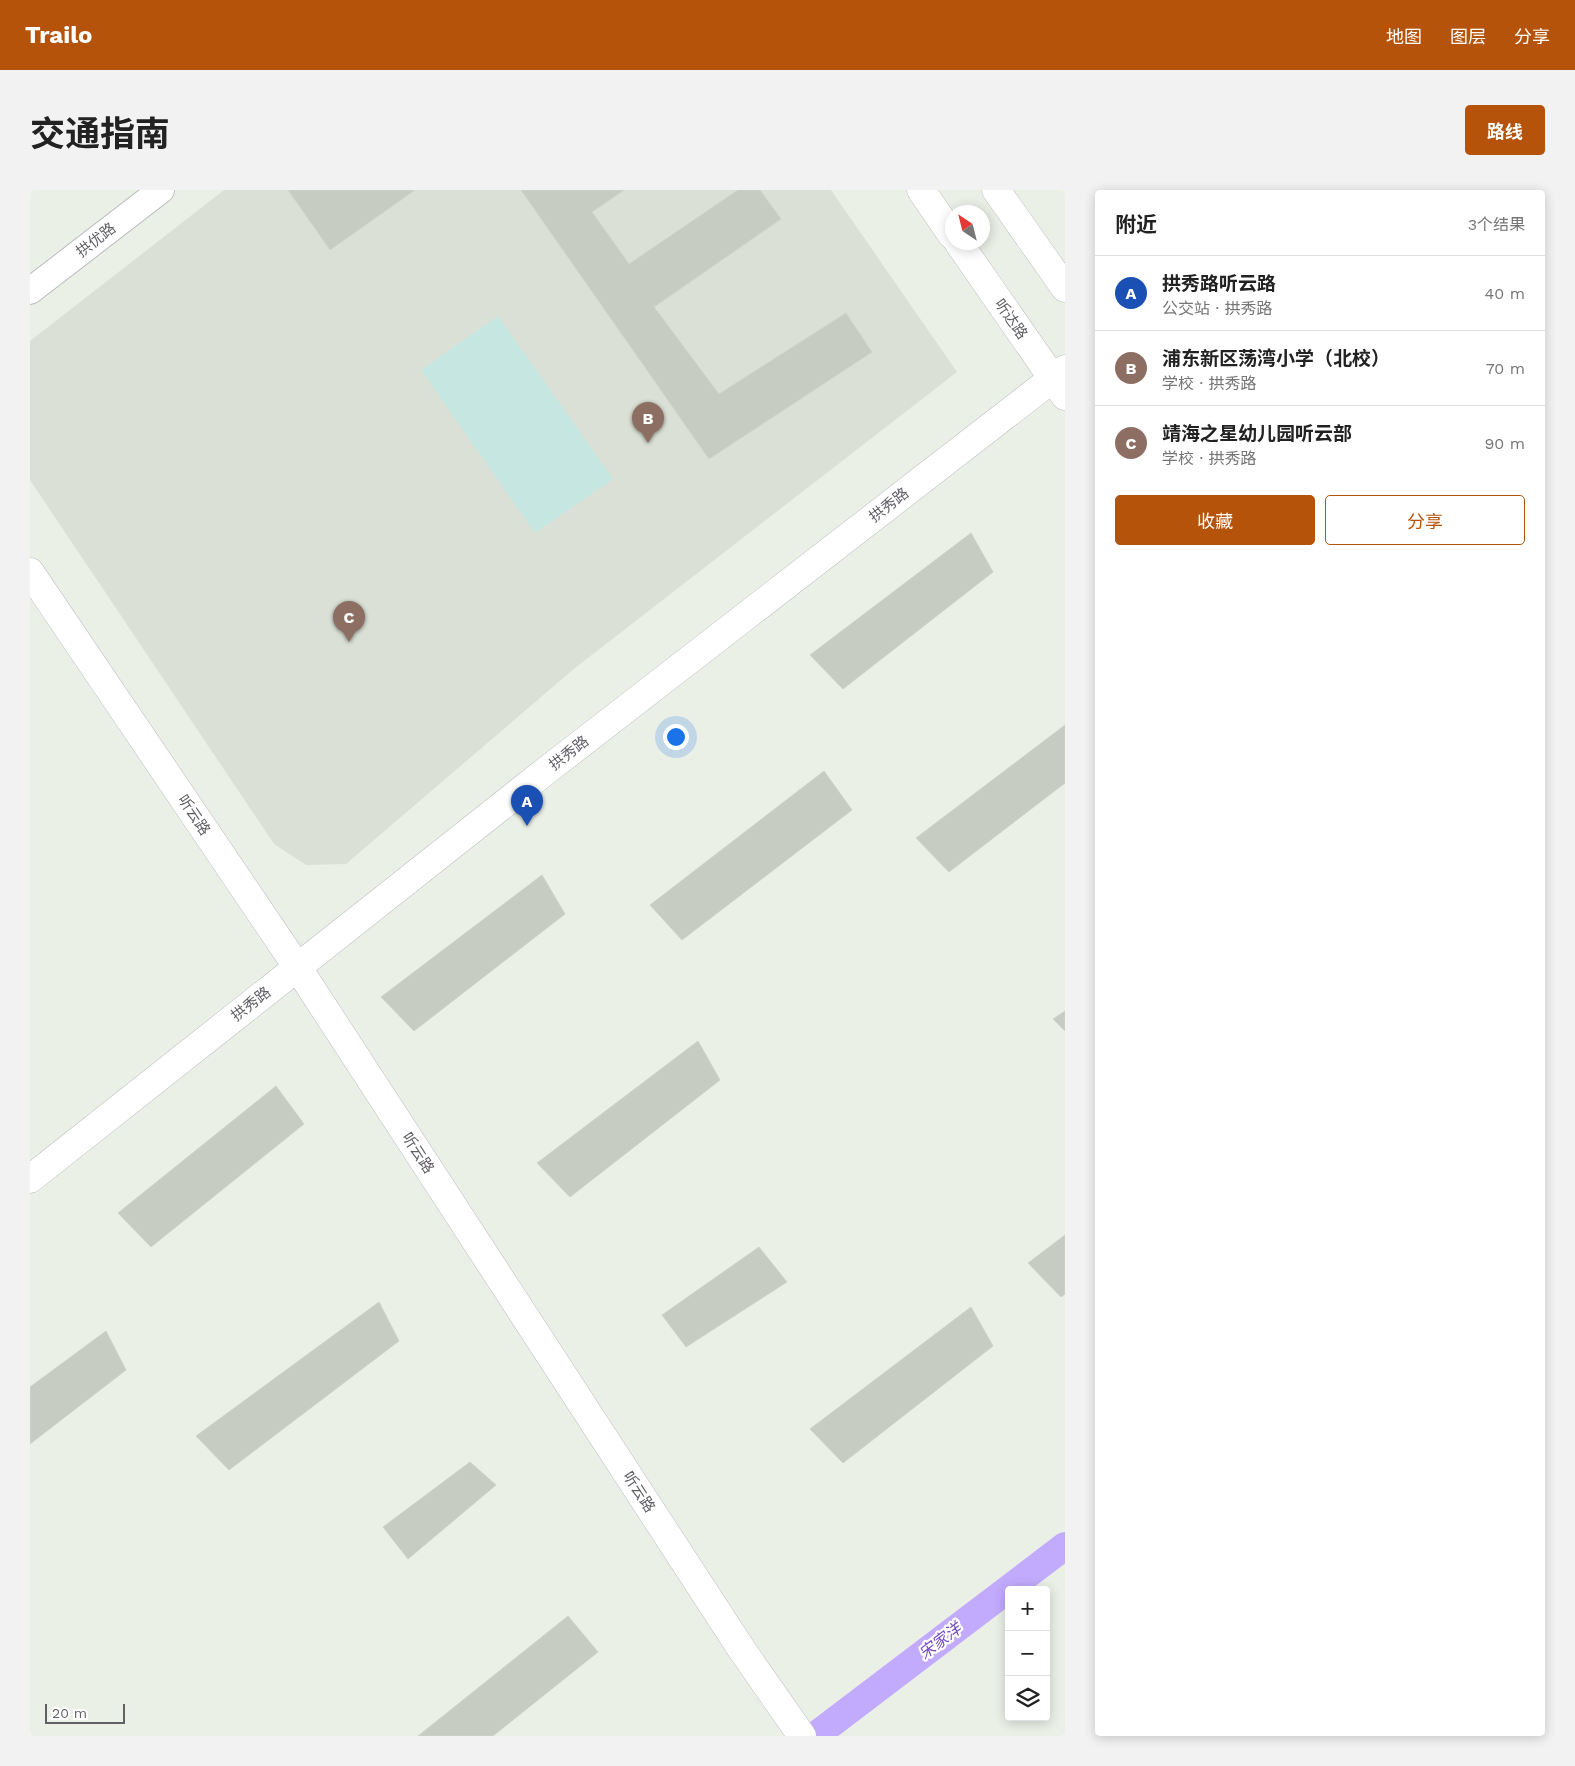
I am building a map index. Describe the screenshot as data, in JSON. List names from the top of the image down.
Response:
{
  "streets": {
    "street": [
      "拱优路",
      "听达路",
      "拱秀路",
      "听云路"
    ]
  },
  "crossings": [
    ["听达路", "拱秀路"],
    ["拱秀路", "听云路"]
  ],
  "water": ["宋家洋"],
  "scale_bar": "20 m",
  "north": "top left",
  "page": {
    "header": "Trailo",
    "nav": ["地图", "图层", "分享"],
    "title": "交通指南",
    "buttons": [
      "路线",
      ["收藏", "分享"]
    ],
    "heading": ["附近", "3个结果"],
    "list": [
      {
        "mark": "A",
        "name": "拱秀路听云路",
        "note": "公交站 · 拱秀路",
        "value": "40 m"
      },
      {
        "mark": "B",
        "name": "浦东新区荡湾小学（北校）",
        "note": "学校 · 拱秀路",
        "value": "70 m"
      },
      {
        "mark": "C",
        "name": "靖海之星幼儿园听云部",
        "note": "学校 · 拱秀路",
        "value": "90 m"
      }
    ],
    "pins": ["B", "C", "A"],
    "map_buttons": ["+", "−"],
    "scale": "20 m"
  }
}
